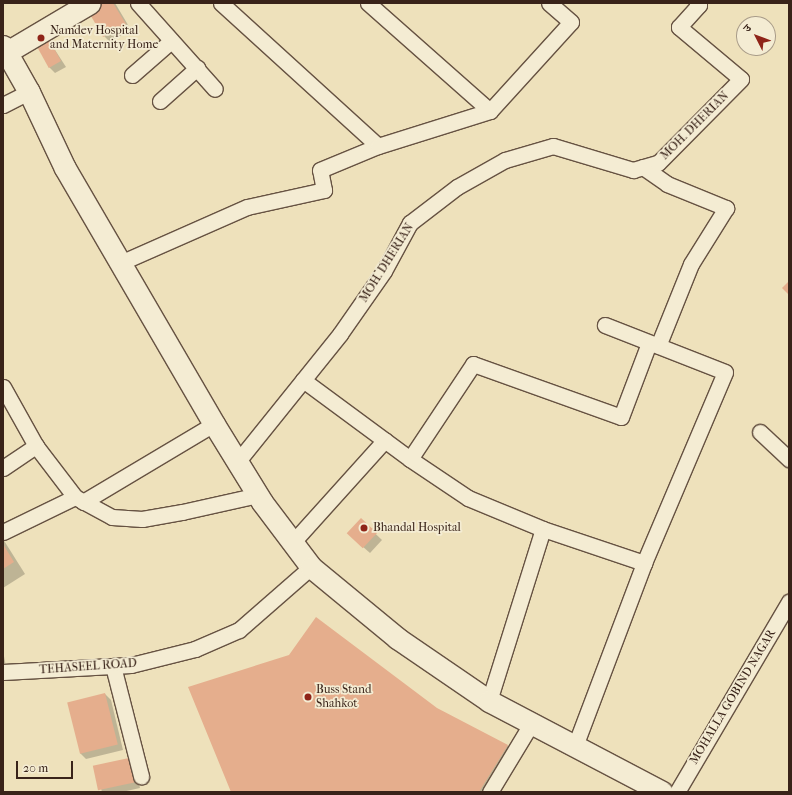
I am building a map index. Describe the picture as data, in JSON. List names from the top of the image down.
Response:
{
  "streets": {
    "street": ["MOH. DHERIAN", "TEHASEEL ROAD", "MOHALLA GOBIND NAGAR"]
  },
  "places": ["Namdev Hospital and Maternity Home", "Bhandal Hospital", "Buss Stand Shahkot"],
  "scale_bar": "20 m",
  "north": "top left"
}
